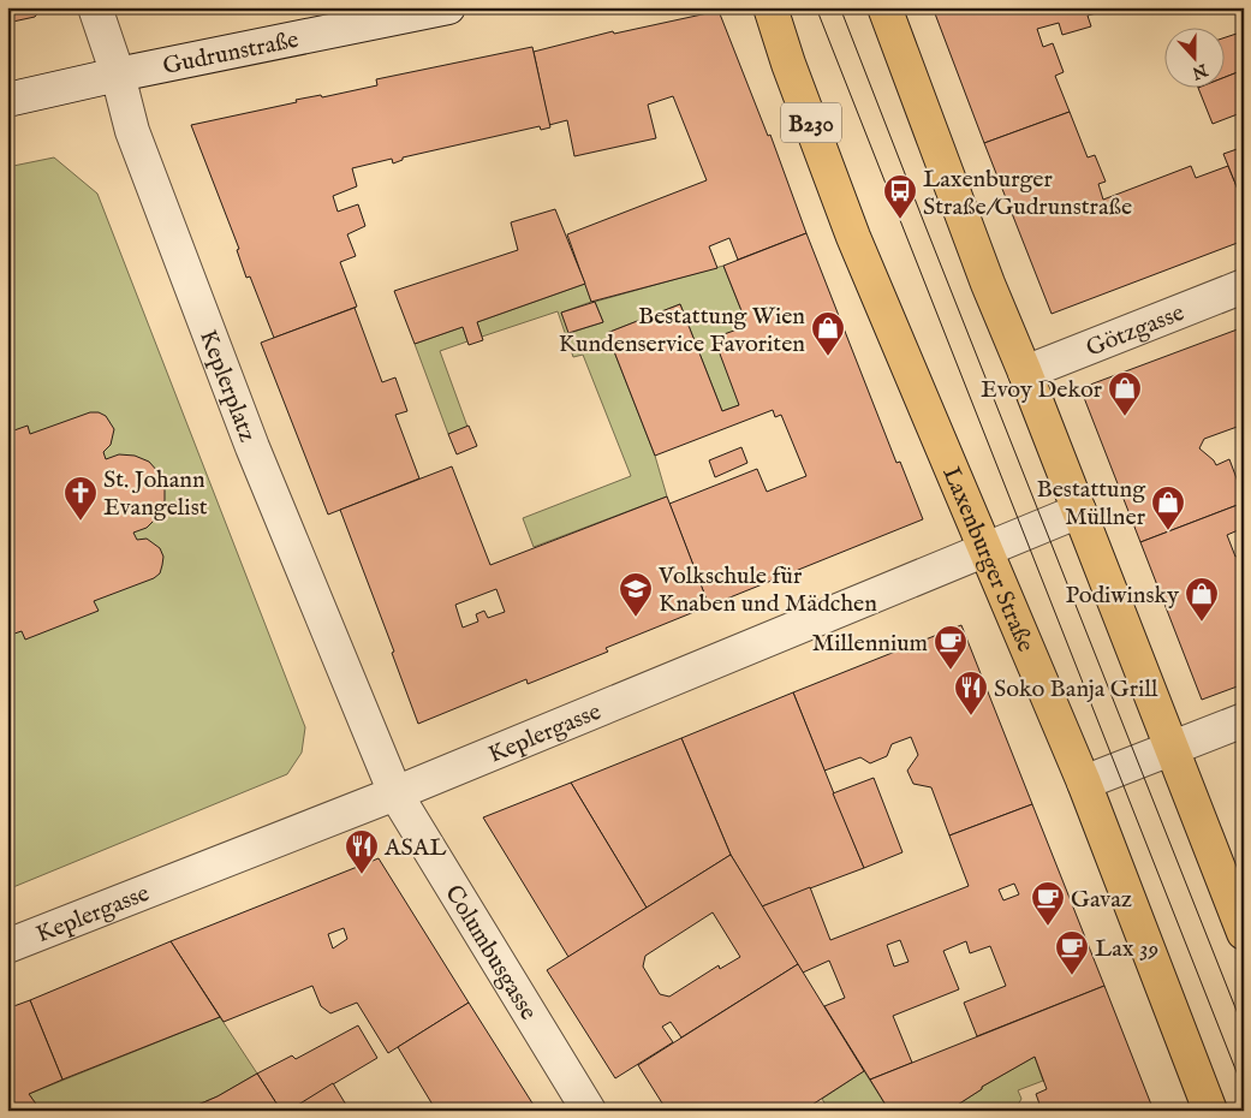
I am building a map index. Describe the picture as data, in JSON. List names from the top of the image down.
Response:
{
  "streets": {
    "main road": ["B230", "Laxenburger Straße"],
    "street": [
      "Gudrunstraße",
      "Götzgasse",
      "Keplerplatz",
      "Keplergasse",
      "Columbusgasse"
    ]
  },
  "crossings": [
    ["Gudrunstraße", "Keplerplatz"],
    ["Keplerplatz", "Keplergasse"],
    ["Keplerplatz", "Columbusgasse"],
    ["Laxenburger Straße", "Keplergasse"],
    ["Keplergasse", "Columbusgasse"]
  ],
  "places": {
    "bus stop": ["Laxenburger Straße/Gudrunstraße"],
    "shop": [
      "Bestattung Wien Kundenservice Favoriten",
      "Evoy Dekor",
      "Bestattung Müllner",
      "Podiwinsky"
    ],
    "church": ["St. Johann Evangelist"],
    "school or university": ["Volkschule für Knaben und Mädchen"],
    "cafe": ["Millennium", "Gavaz", "Lax 39"],
    "restaurant": ["Soko Banja Grill", "ASAL"]
  },
  "north": "bottom"
}
